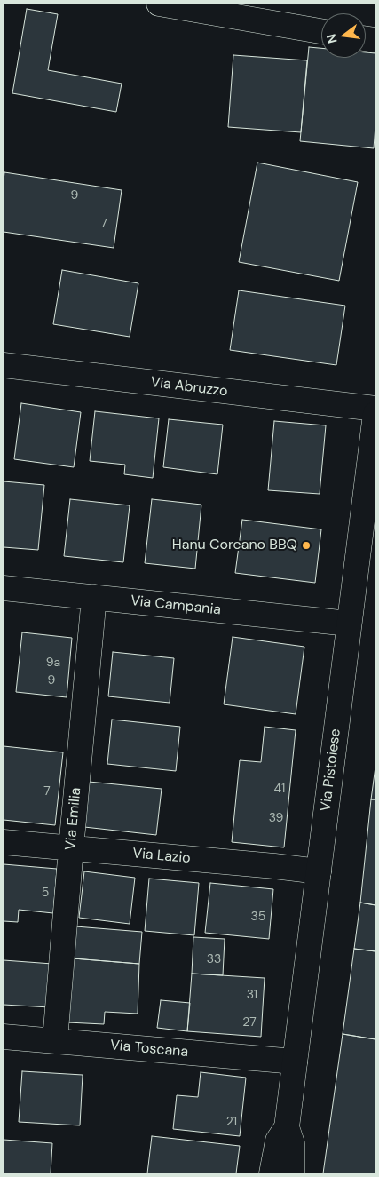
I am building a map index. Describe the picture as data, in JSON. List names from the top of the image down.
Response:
{
  "streets": {
    "street": [
      "Via Abruzzo",
      "Via Campania",
      "Via Pistoiese",
      "Via Emilia",
      "Via Lazio",
      "Via Toscana"
    ]
  },
  "crossings": [
    ["Via Campania", "Via Pistoiese"],
    ["Via Campania", "Via Emilia"],
    ["Via Pistoiese", "Via Lazio"],
    ["Via Pistoiese", "Via Toscana"],
    ["Via Emilia", "Via Lazio"],
    ["Via Emilia", "Via Toscana"]
  ],
  "places": ["Hanu Coreano BBQ"],
  "house_numbers": [
    "9",
    "7",
    "9a",
    "9",
    "41",
    "7",
    "39",
    "5",
    "35",
    "33",
    "31",
    "27",
    "21"
  ],
  "north": "left"
}
